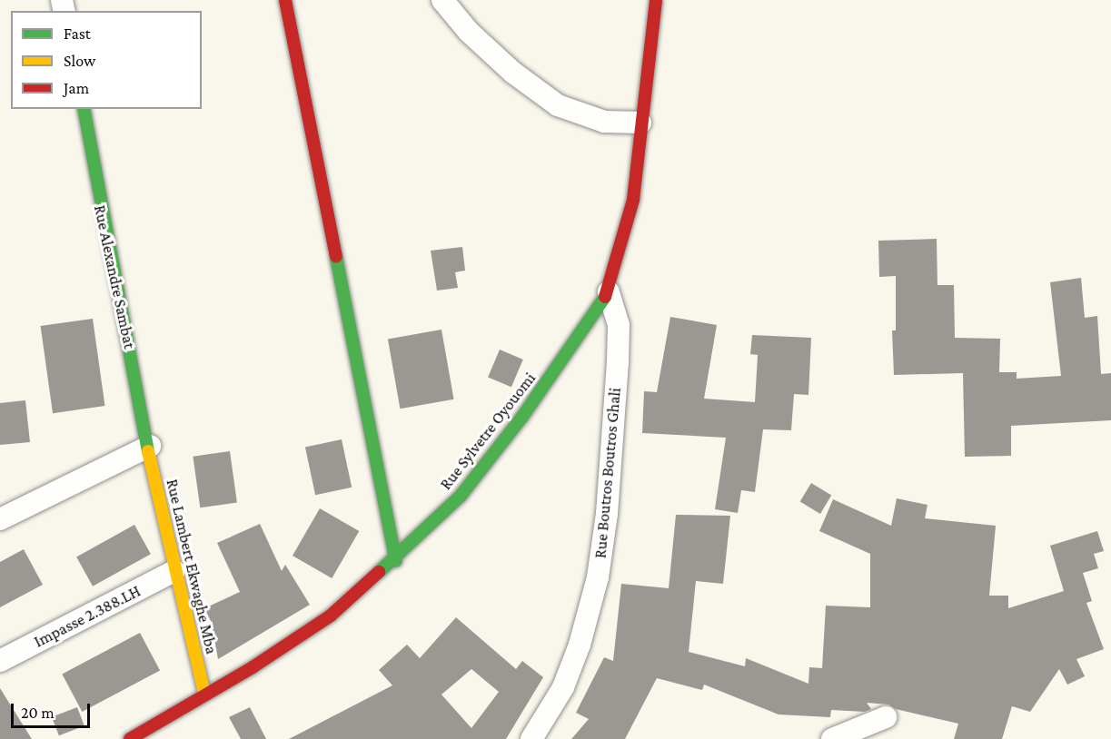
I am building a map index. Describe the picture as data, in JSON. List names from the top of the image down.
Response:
{
  "streets": {
    "street": [
      "Rue Alexandre Sambat",
      "Rue Sylvetre Oyouomi",
      "Rue Boutros Boutros Ghali",
      "Rue Lambert Ekwaghe Mba",
      "Impasse 2.388.LH"
    ]
  },
  "crossings": [
    ["Rue Alexandre Sambat", "Rue Lambert Ekwaghe Mba"],
    ["Rue Sylvetre Oyouomi", "Rue Boutros Boutros Ghali"],
    ["Rue Sylvetre Oyouomi", "Rue Lambert Ekwaghe Mba"],
    ["Rue Lambert Ekwaghe Mba", "Impasse 2.388.LH"]
  ],
  "legend": ["Fast", "Slow", "Jam"],
  "scale_bar": "20 m"
}
